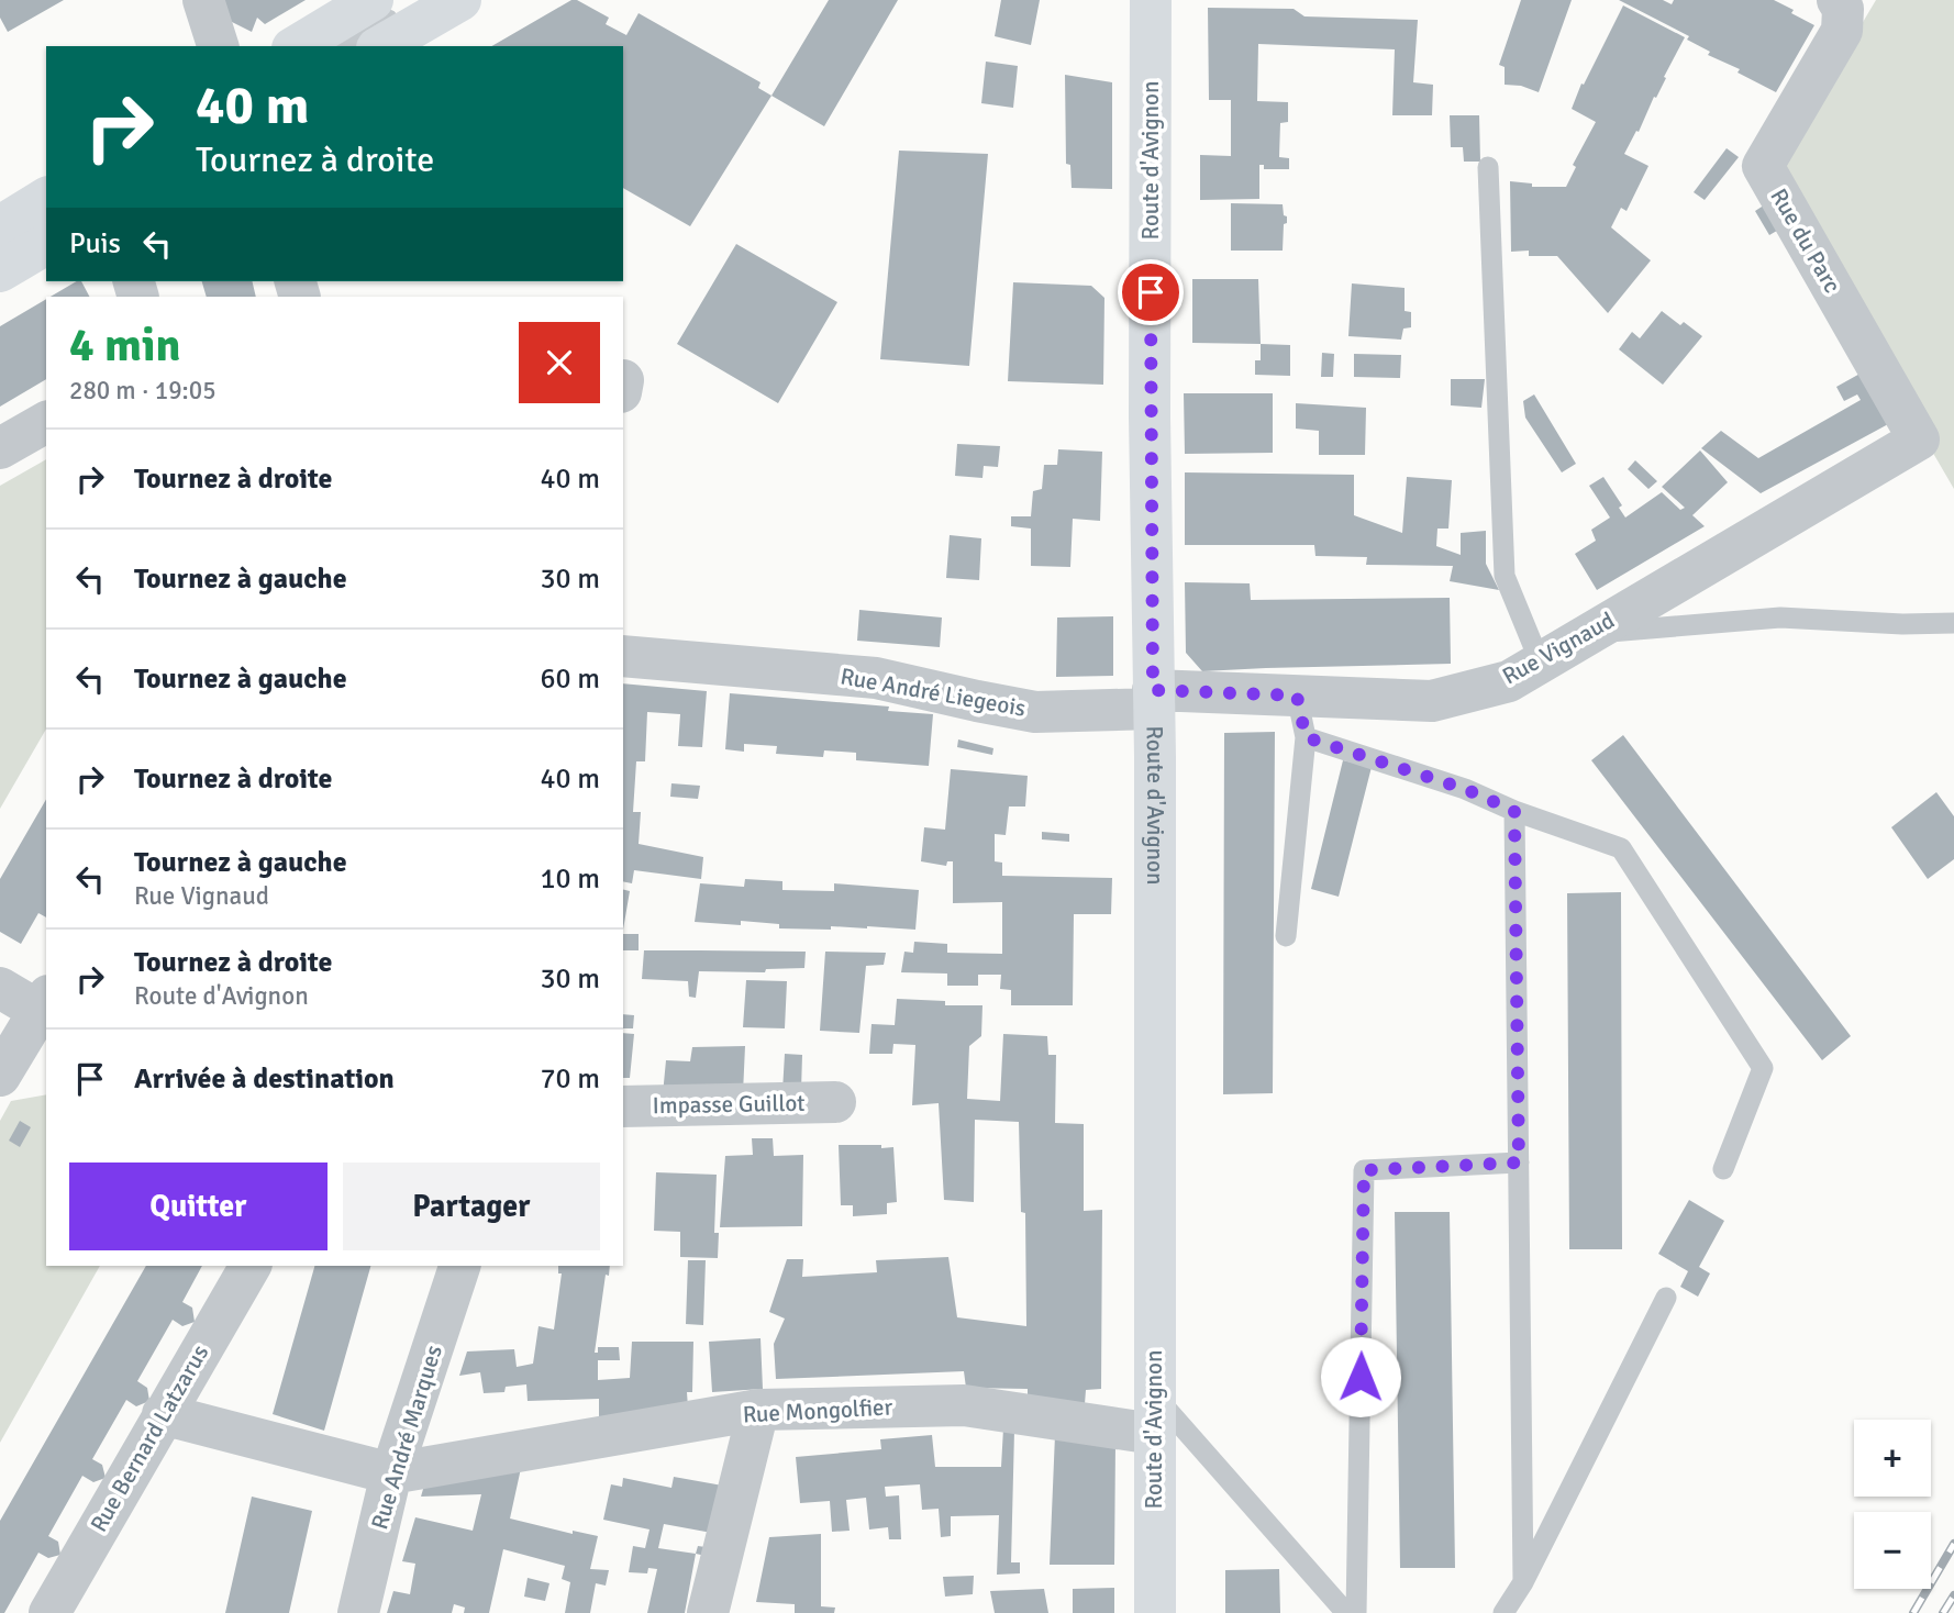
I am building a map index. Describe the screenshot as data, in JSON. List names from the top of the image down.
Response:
{
  "streets": {
    "main road": ["Route d'Avignon"],
    "street": [
      "Rue du Parc",
      "Rue Vignaud",
      "Rue André Liegeois",
      "Impasse Guillot",
      "Rue Mongolfier",
      "Rue André Marques",
      "Rue Bernard Latzarus"
    ]
  },
  "crossings": [
    ["Route d'Avignon", "Rue Vignaud"],
    ["Route d'Avignon", "Rue André Liegeois"],
    ["Route d'Avignon", "Rue Mongolfier"],
    ["Rue du Parc", "Rue Vignaud"],
    ["Rue Vignaud", "Rue André Liegeois"],
    ["Rue Mongolfier", "Rue André Marques"]
  ],
  "page": {
    "turn": ["40 m", "Tournez à droite"],
    "then": "Puis",
    "heading": ["4 min", "280 m · 19:05"],
    "list": [
      {
        "name": "Tournez à droite",
        "value": "40 m"
      },
      {
        "name": "Tournez à gauche",
        "value": "30 m"
      },
      {
        "name": "Tournez à gauche",
        "value": "60 m"
      },
      {
        "name": "Tournez à droite",
        "value": "40 m"
      },
      {
        "name": "Tournez à gauche",
        "note": "Rue Vignaud",
        "value": "10 m"
      },
      {
        "name": "Tournez à droite",
        "note": "Route d'Avignon",
        "value": "30 m"
      },
      {
        "name": "Arrivée à destination",
        "value": "70 m"
      }
    ],
    "buttons": ["Quitter", "Partager"],
    "map_buttons": ["+", "−"]
  }
}
